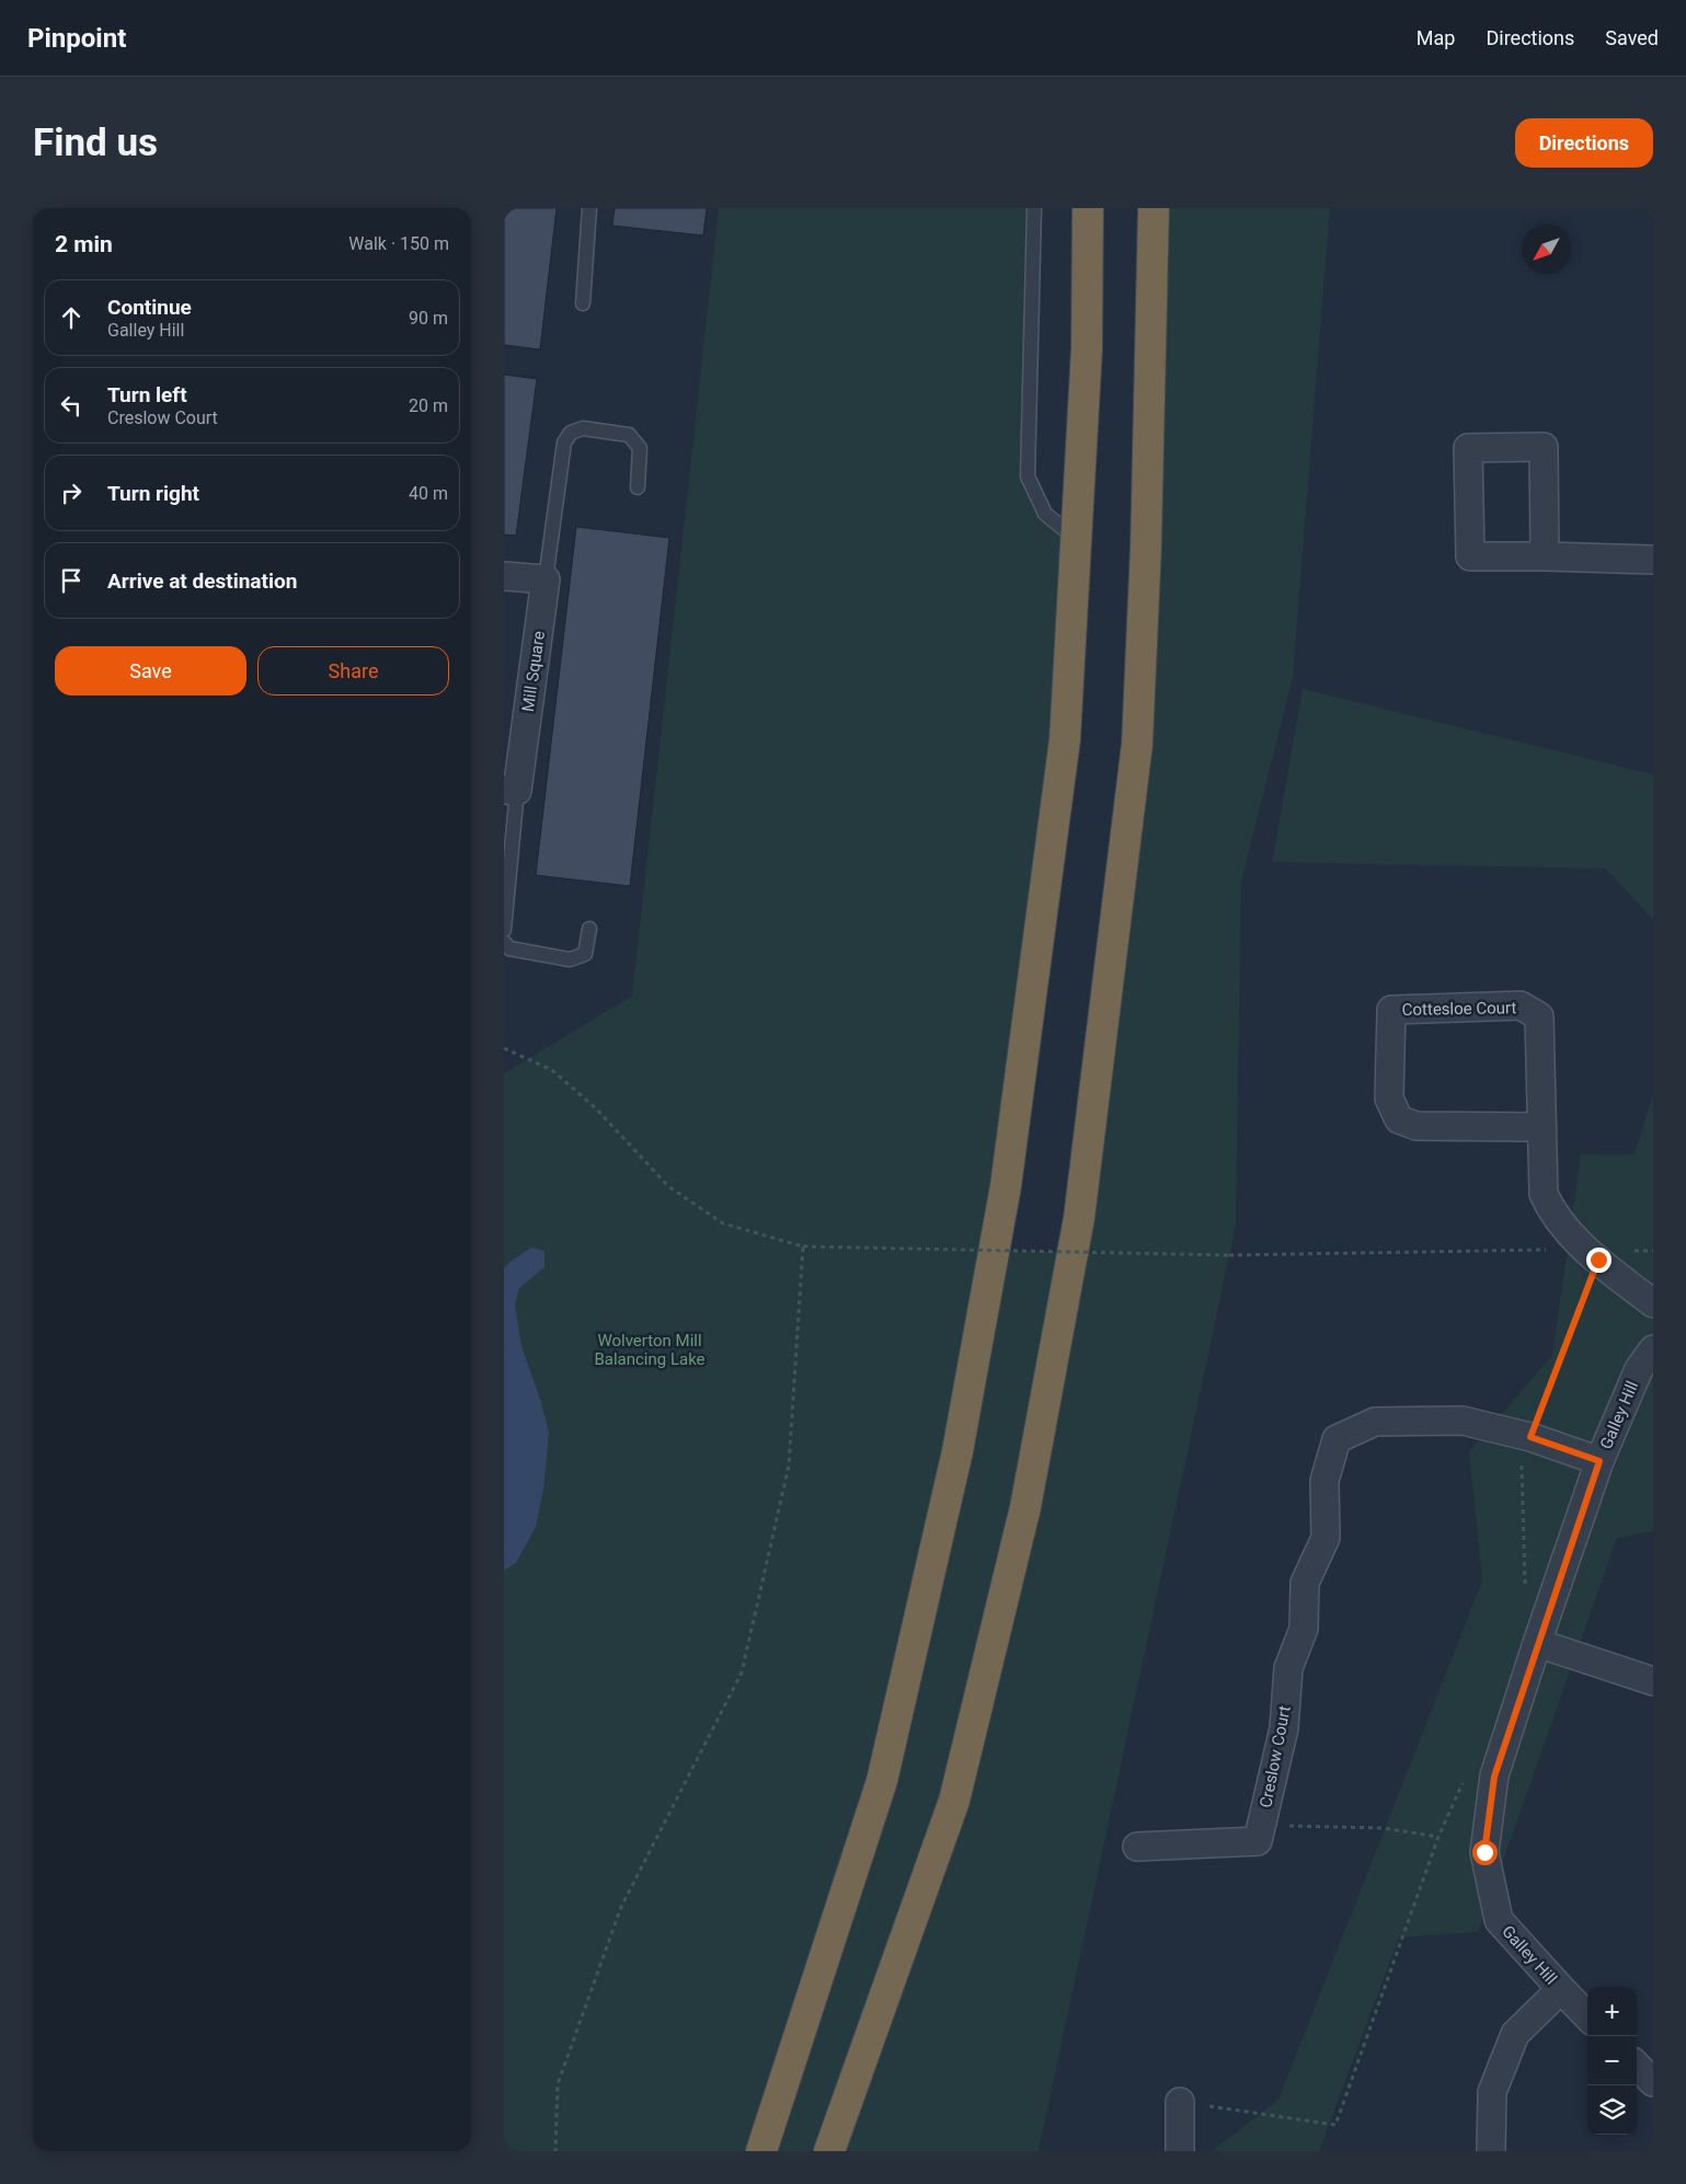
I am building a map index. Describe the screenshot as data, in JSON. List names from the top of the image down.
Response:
{
  "streets": {
    "street": [
      "Mill Square",
      "Cottesloe Court",
      "Galley Hill",
      "Creslow Court"
    ]
  },
  "crossings": [
    ["Galley Hill", "Creslow Court"]
  ],
  "parks": ["Wolverton Mill Balancing Lake"],
  "north": "bottom left",
  "page": {
    "header": "Pinpoint",
    "nav": ["Map", "Directions", "Saved"],
    "buttons": [
      "Directions",
      ["Save", "Share"]
    ],
    "title": "Find us",
    "heading": ["2 min", "Walk · 150 m"],
    "list": [
      ["Continue", "Galley Hill", "90 m"],
      ["Turn left", "Creslow Court", "20 m"],
      ["Turn right", "40 m"],
      "Arrive at destination"
    ],
    "map_buttons": ["+", "−"]
  }
}
